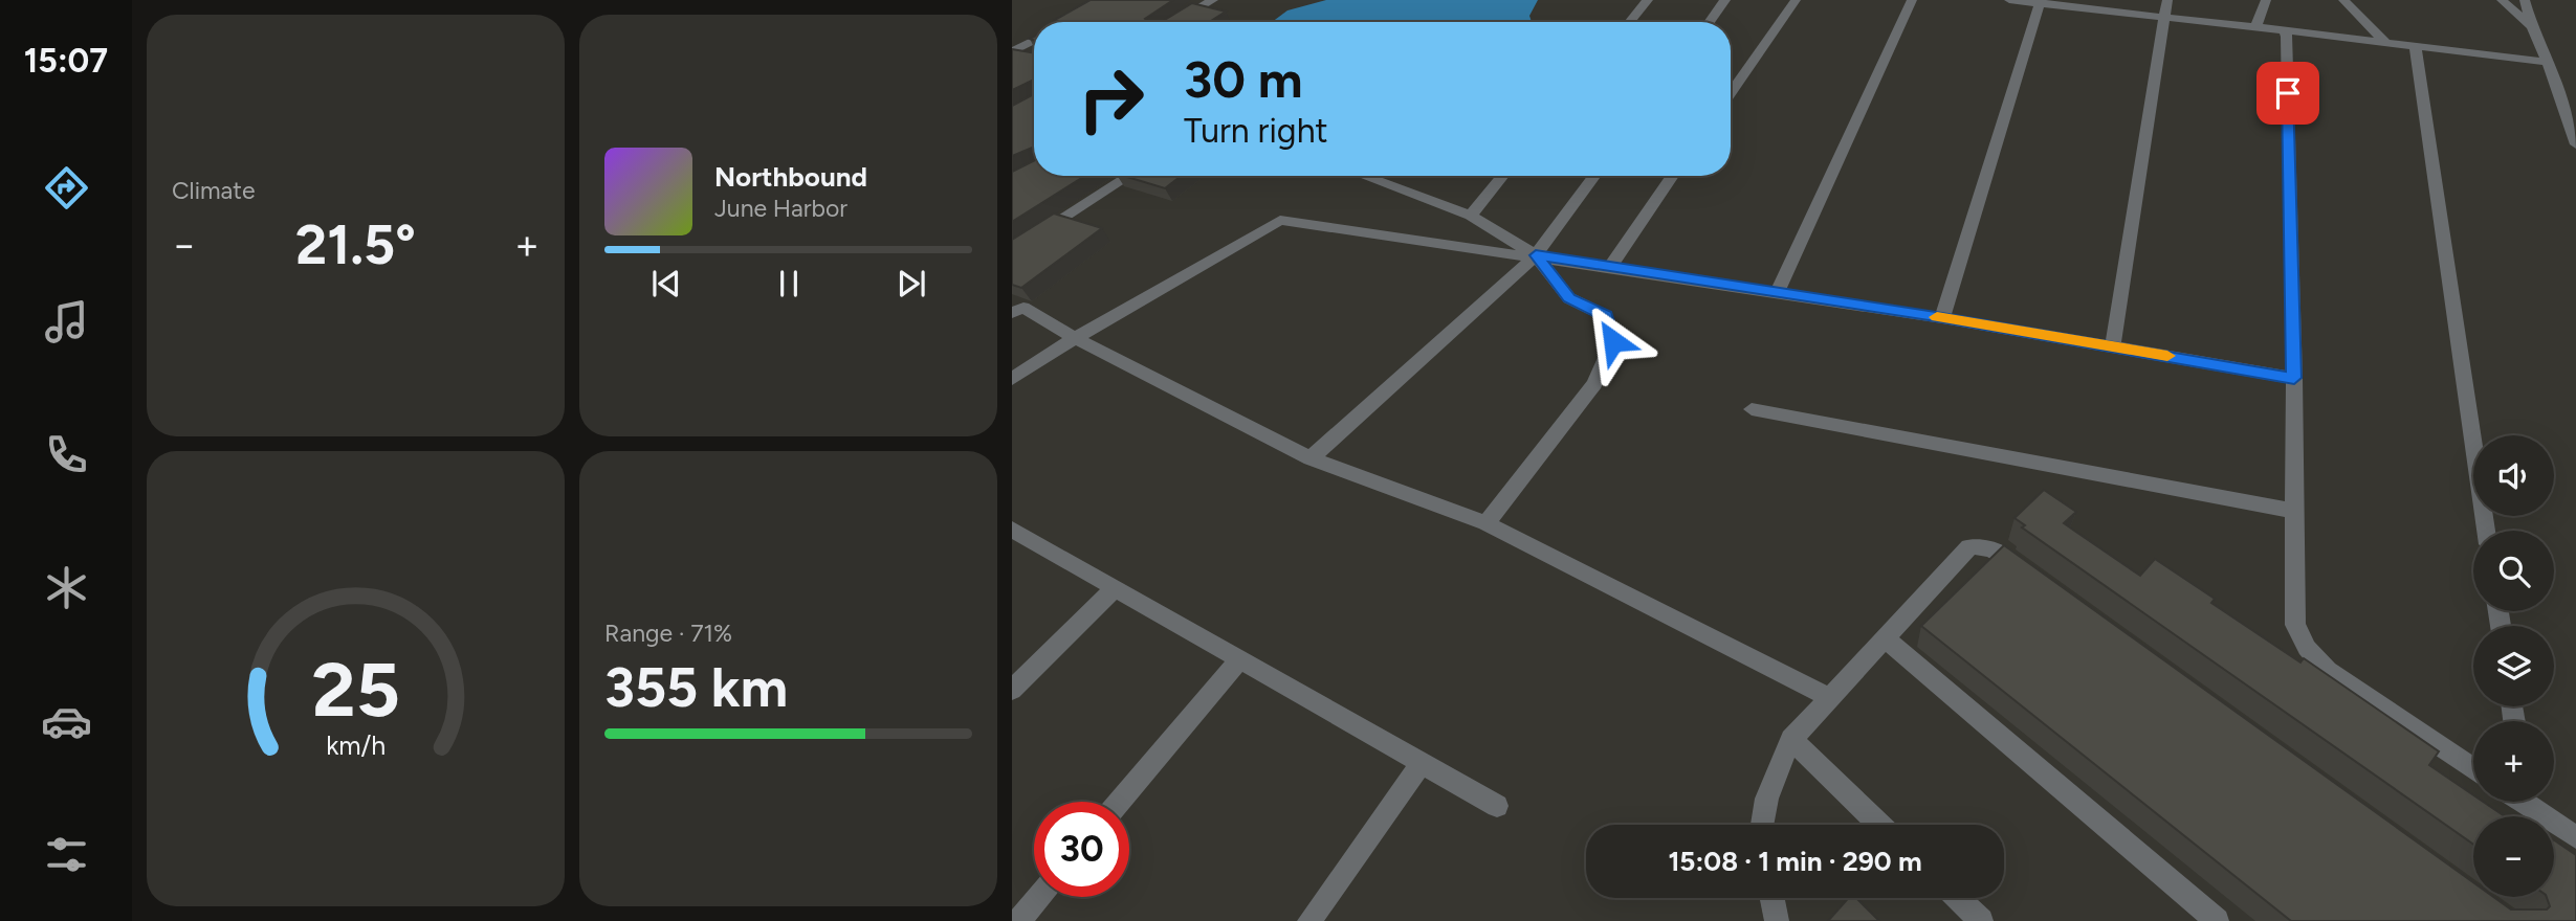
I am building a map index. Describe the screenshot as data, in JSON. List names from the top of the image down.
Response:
{
  "page": {
    "tabs": "15:07",
    "tile": [
      "Climate",
      ["Range · 71%", "355 km"]
    ],
    "turn": ["30 m", "Turn right"],
    "song": ["Northbound", "June Harbor"],
    "heat": ["−", "21.5°", "+"],
    "map_buttons": ["+", "−"],
    "limit": "30",
    "trip": "15:08 · 1 min · 290 m",
    "gauge": ["25", "km/h"]
  }
}
